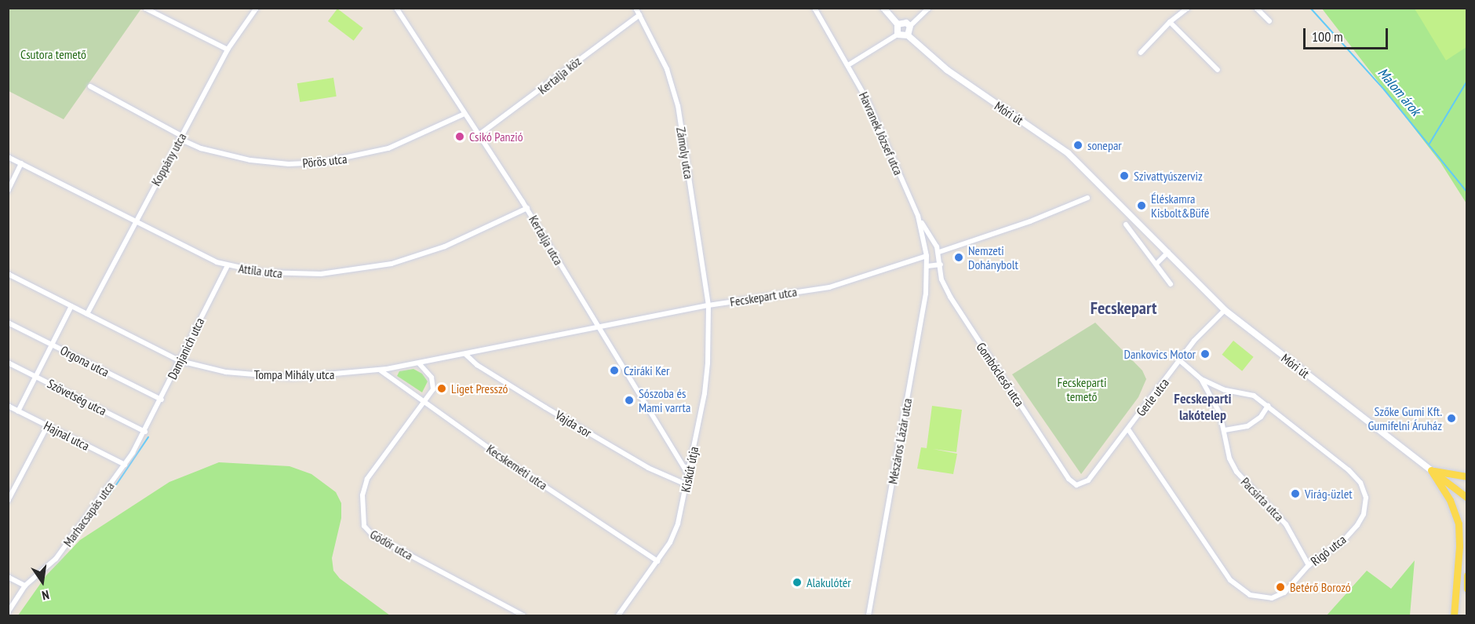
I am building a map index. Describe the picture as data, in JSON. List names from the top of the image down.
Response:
{
  "streets": {
    "main road": ["Móri út"],
    "street": [
      "Kertalja köz",
      "Havranek József utca",
      "Zámoly utca",
      "Koppány utca",
      "Pörös utca",
      "Kertalja utca",
      "Attila utca",
      "Fecskepart utca",
      "Damjanich utca",
      "Orgona utca",
      "Tompa Mihály utca",
      "Gombócleső utca",
      "Szövetség utca",
      "Gerle utca",
      "Vajda sor",
      "Hajnal utca",
      "Mészáros Lázár utca",
      "Kecskeméti utca",
      "Kiskút útja",
      "Pacsirta utca",
      "Marhacsapás utca",
      "Gödör utca",
      "Rigó utca"
    ]
  },
  "crossings": [
    ["Kertalja köz", "Zámoly utca"],
    ["Kertalja köz", "Kertalja utca"],
    ["Móri út", "Gerle utca"],
    ["Havranek József utca", "Fecskepart utca"],
    ["Havranek József utca", "Mészáros Lázár utca"],
    ["Zámoly utca", "Fecskepart utca"],
    ["Zámoly utca", "Kiskút útja"],
    ["Koppány utca", "Pörös utca"],
    ["Koppány utca", "Attila utca"],
    ["Koppány utca", "Tompa Mihály utca"],
    ["Pörös utca", "Kertalja utca"],
    ["Kertalja utca", "Attila utca"],
    ["Kertalja utca", "Fecskepart utca"],
    ["Kertalja utca", "Tompa Mihály utca"],
    ["Kertalja utca", "Kiskút útja"],
    ["Attila utca", "Damjanich utca"],
    ["Fecskepart utca", "Tompa Mihály utca"],
    ["Fecskepart utca", "Kiskút útja"],
    ["Damjanich utca", "Orgona utca"],
    ["Damjanich utca", "Tompa Mihály utca"],
    ["Damjanich utca", "Szövetség utca"],
    ["Damjanich utca", "Marhacsapás utca"],
    ["Tompa Mihály utca", "Vajda sor"],
    ["Tompa Mihály utca", "Kecskeméti utca"],
    ["Tompa Mihály utca", "Gödör utca"],
    ["Gombócleső utca", "Gerle utca"],
    ["Szövetség utca", "Marhacsapás utca"],
    ["Gerle utca", "Rigó utca"],
    ["Vajda sor", "Kiskút útja"],
    ["Hajnal utca", "Marhacsapás utca"],
    ["Kecskeméti utca", "Kiskút útja"],
    ["Kecskeméti utca", "Gödör utca"],
    ["Pacsirta utca", "Rigó utca"]
  ],
  "districts": ["Fecskepart", "Fecskeparti lakótelep"],
  "water": ["Malom árok"],
  "parks": ["Csutora temető", "Fecskeparti temető"],
  "places": [
    "Csikó Panzió",
    "sonepar",
    "Szivattyúszerviz",
    "Éléskamra Kisbolt&Büfé",
    "Nemzeti Dohánybolt",
    "Dankovics Motor",
    "Cziráki Ker",
    "Liget Presszó",
    "Sószoba és Mami varrta",
    "Szőke Gumi Kft. Gumifelni Áruház",
    "Virág-üzlet",
    "Alakulótér",
    "Betérő Borozó"
  ],
  "scale_bar": "100 m",
  "north": "bottom"
}
